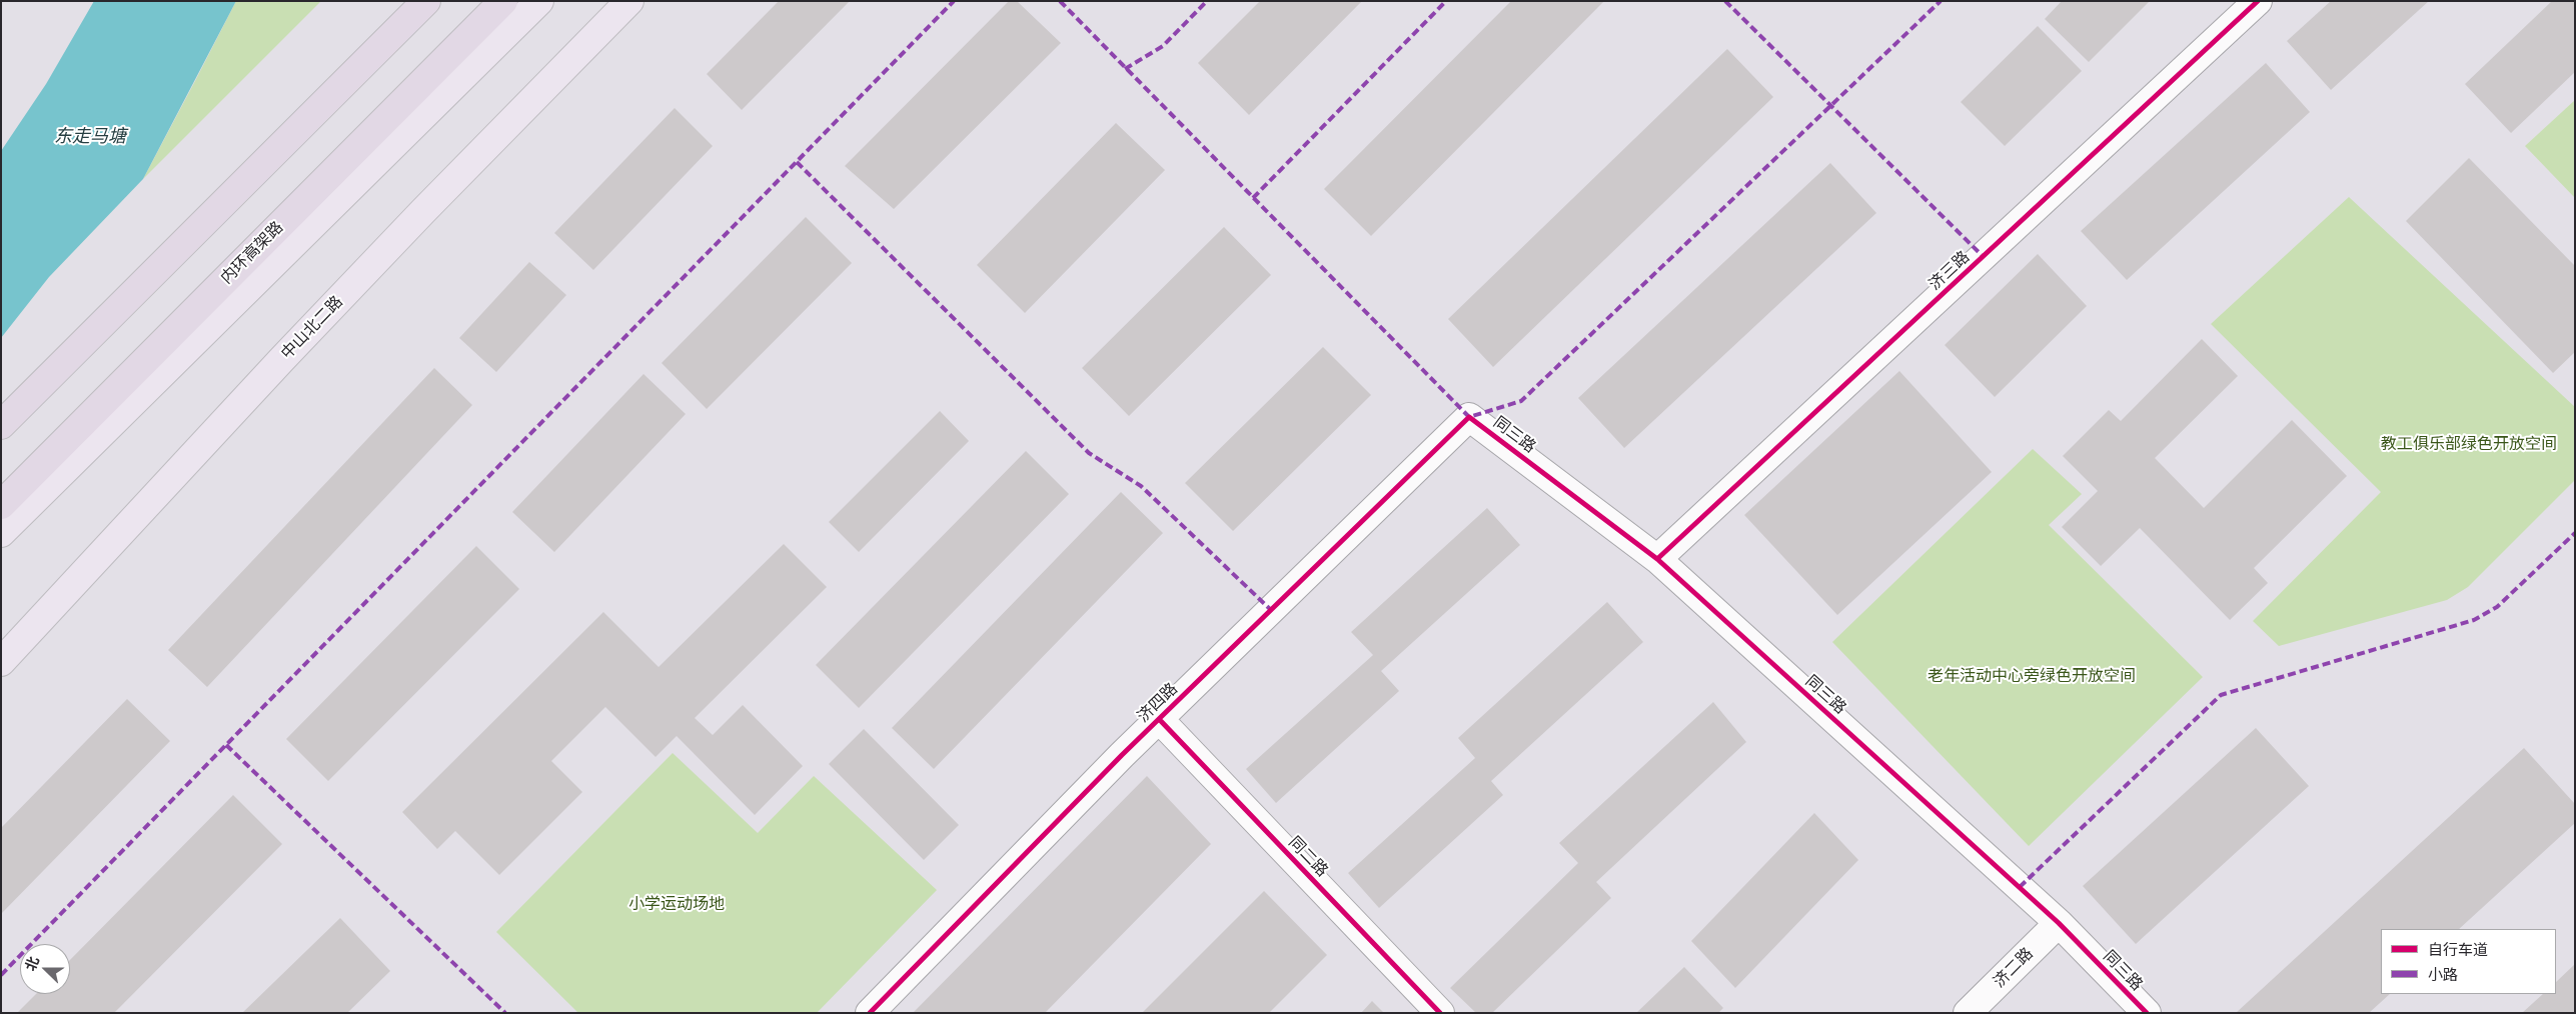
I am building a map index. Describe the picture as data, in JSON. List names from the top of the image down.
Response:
{
  "streets": {
    "highway": ["内环高架路"],
    "main road": ["中山北二路"],
    "street": [
      "济三路",
      "同三路",
      "济四路",
      "同二路",
      "济二路"
    ]
  },
  "crossings": [
    ["济三路", "同三路"],
    ["同三路", "济四路"],
    ["同三路", "济二路"],
    ["济四路", "同二路"]
  ],
  "water": ["东走马塘"],
  "parks": ["教工俱乐部绿色开放空间", "老年活动中心旁绿色开放空间", "小学运动场地"],
  "legend": ["自行车道", "小路"],
  "north": "left"
}
